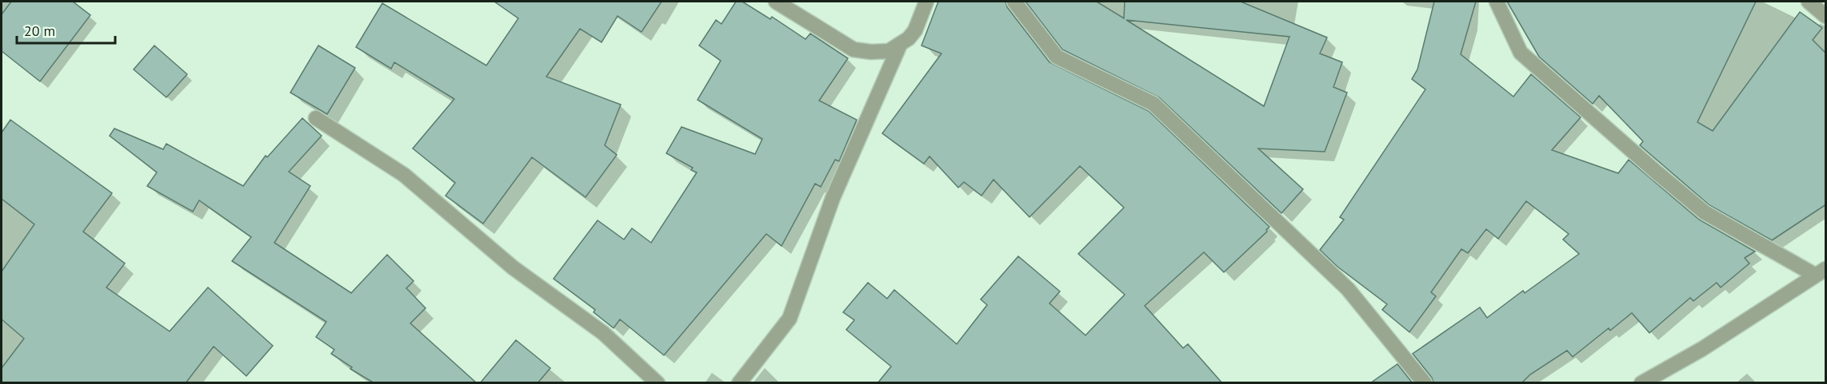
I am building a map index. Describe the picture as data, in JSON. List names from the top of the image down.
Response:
{
  "scale_bar": "20 m"
}
